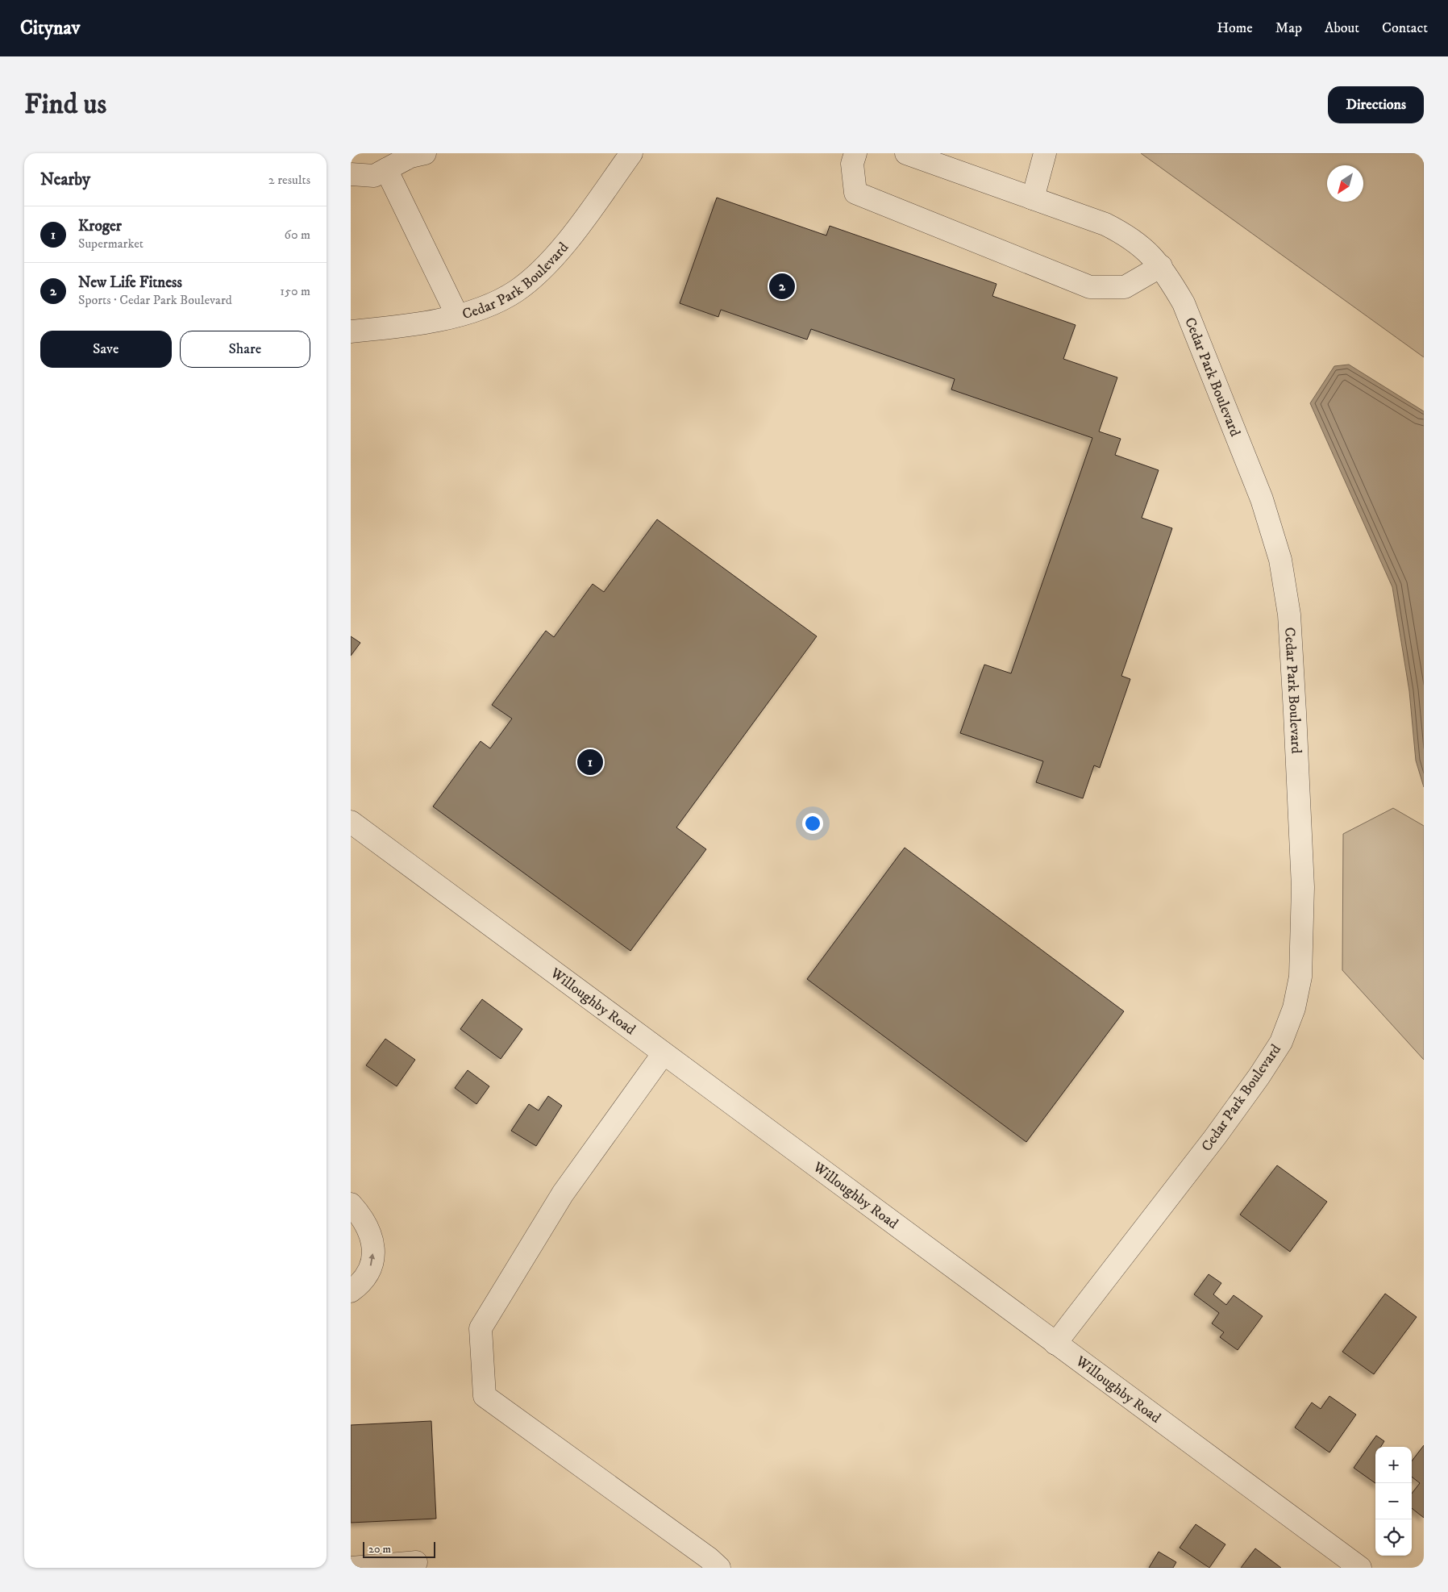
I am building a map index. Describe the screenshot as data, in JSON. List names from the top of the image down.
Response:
{
  "streets": {
    "street": ["Cedar Park Boulevard", "Willoughby Road"]
  },
  "crossings": [
    ["Cedar Park Boulevard", "Willoughby Road"]
  ],
  "scale_bar": "20 m",
  "north": "bottom left",
  "page": {
    "header": "Citynav",
    "nav": [
      "Home",
      "Map",
      "About",
      "Contact"
    ],
    "buttons": [
      "Directions",
      ["Save", "Share"]
    ],
    "title": "Find us",
    "heading": ["Nearby", "2 results"],
    "list": [
      {
        "mark": "1",
        "name": "Kroger",
        "note": "Supermarket",
        "value": "60 m"
      },
      {
        "mark": "2",
        "name": "New Life Fitness",
        "note": "Sports · Cedar Park Boulevard",
        "value": "150 m"
      }
    ],
    "pins": ["2", "1"],
    "map_buttons": ["+", "−"],
    "scale": "20 m"
  }
}
